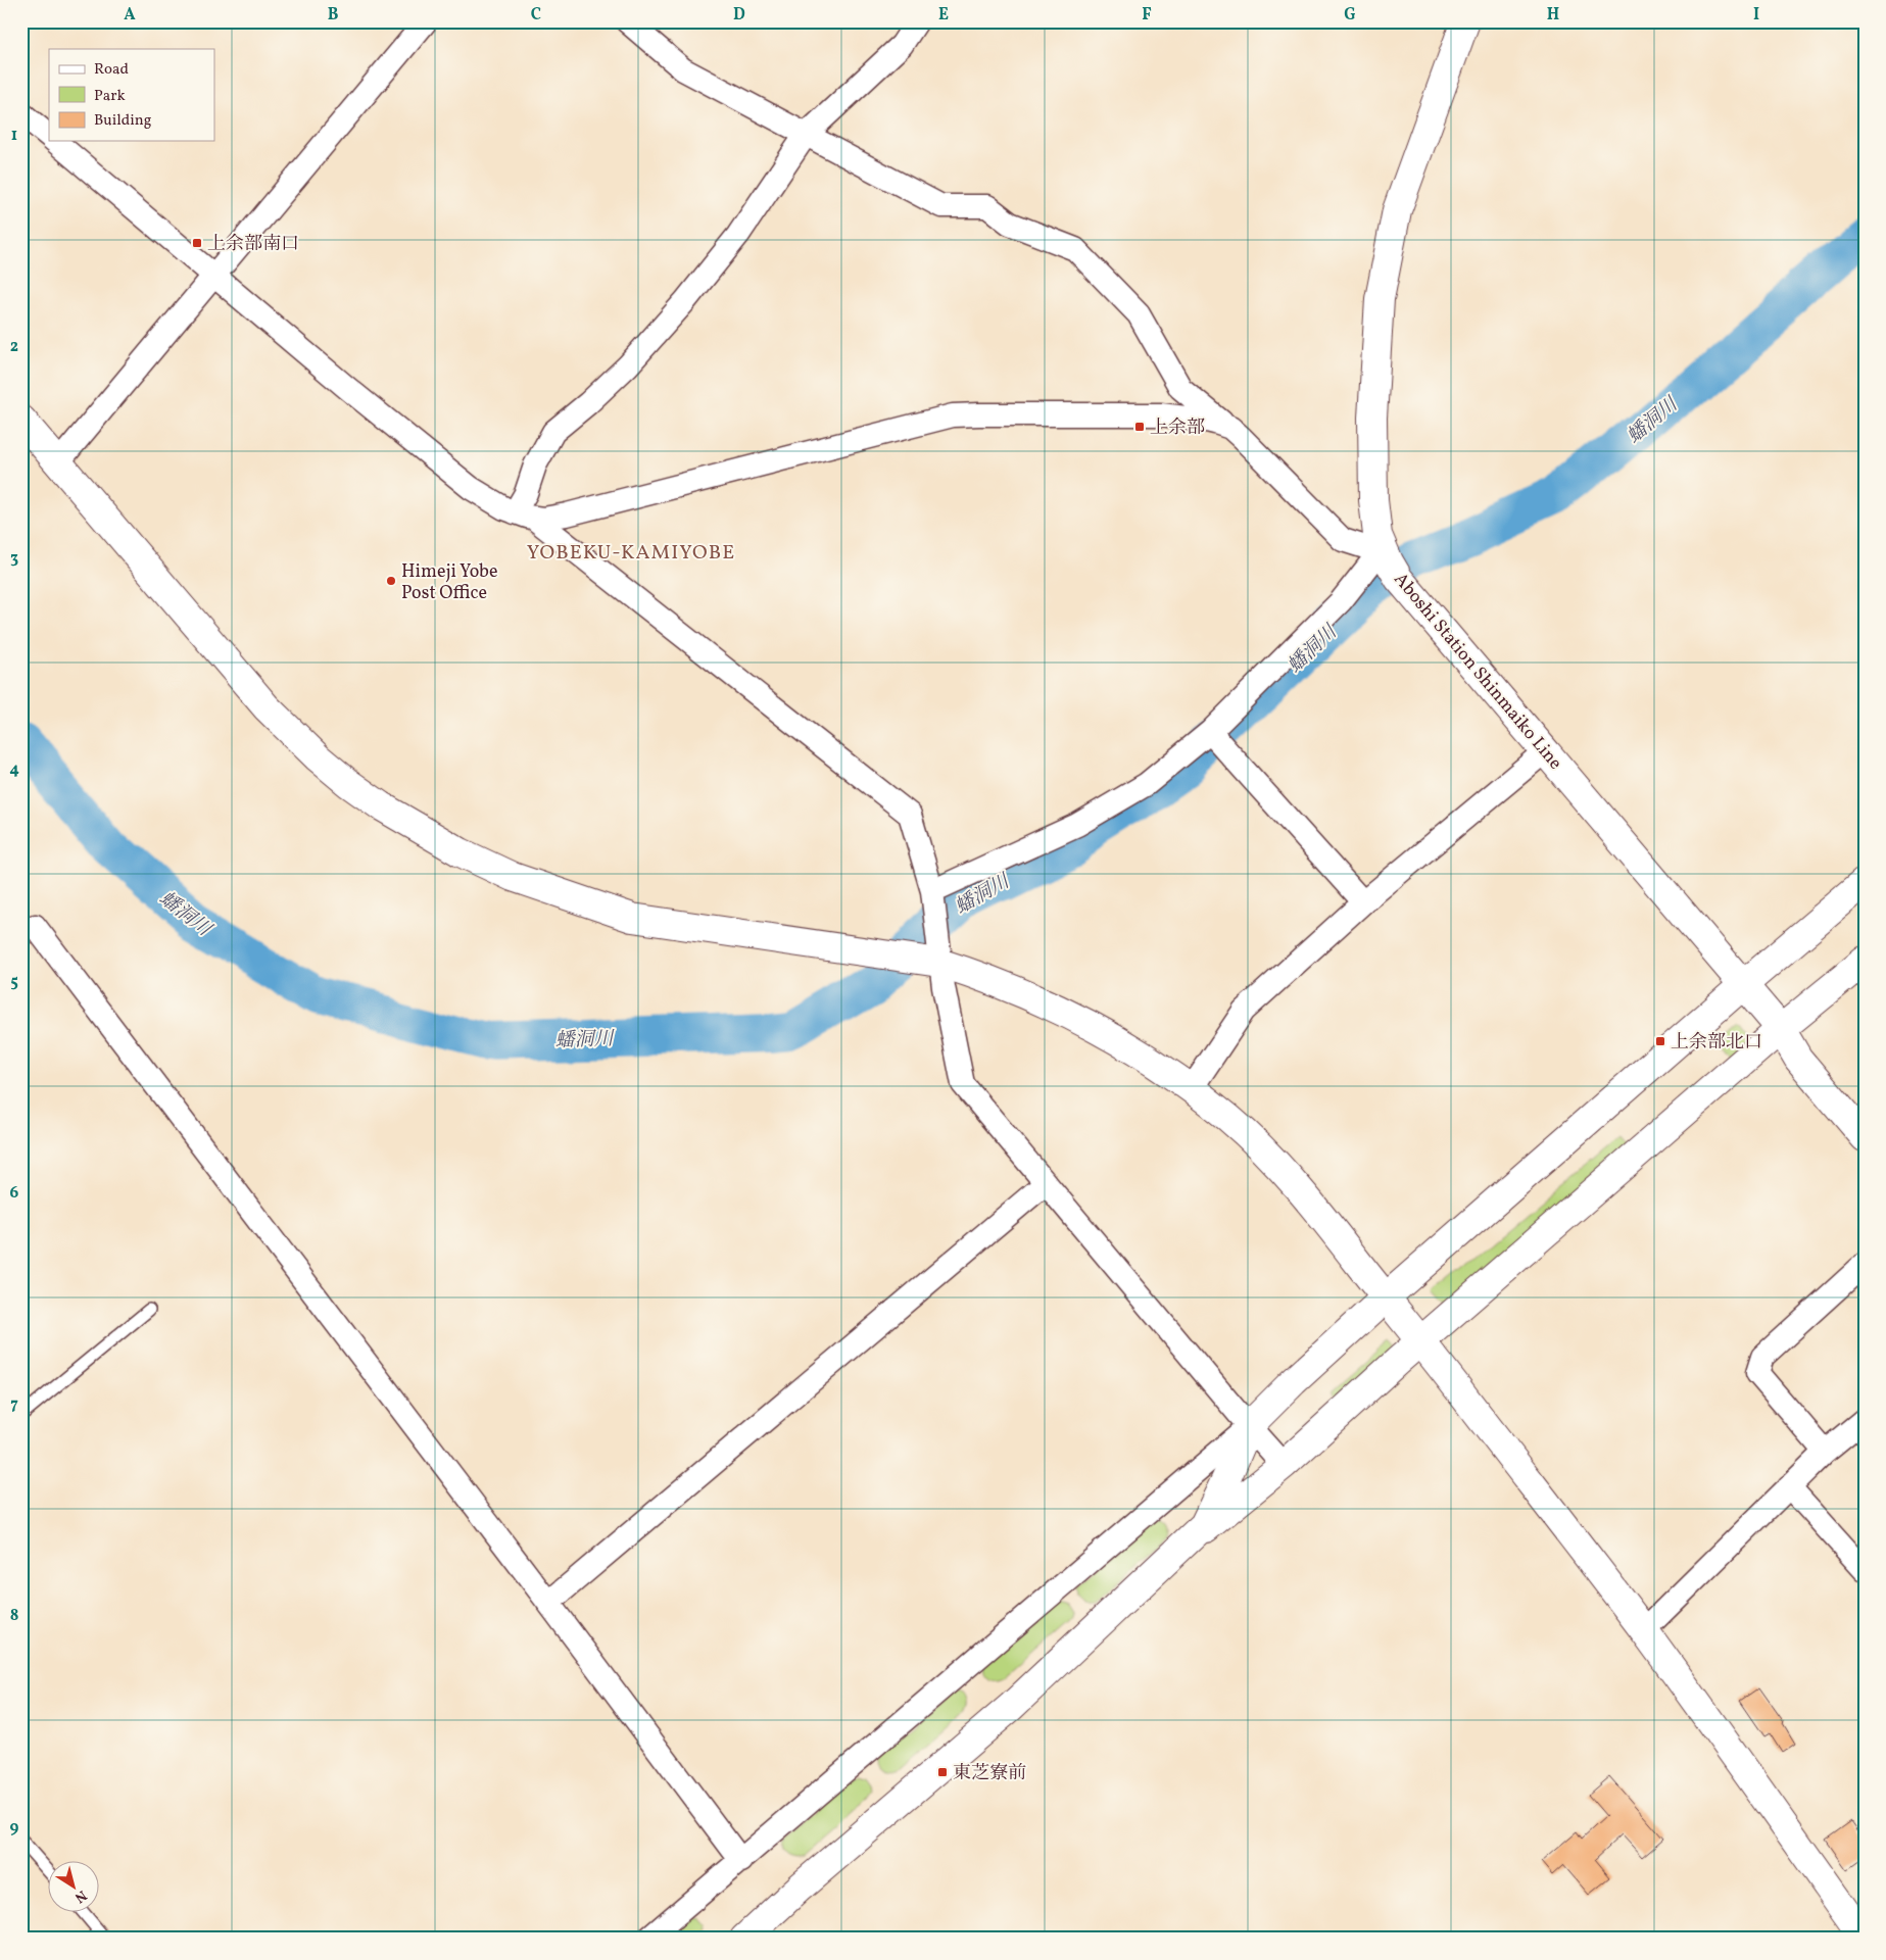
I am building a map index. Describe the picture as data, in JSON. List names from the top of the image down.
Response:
{
  "streets": {
    "street": ["Aboshi Station Shinmaiko Line"]
  },
  "districts": ["YOBEKU-KAMIYOBE"],
  "water": ["蟠洞川"],
  "places": {
    "transit": [
      "上余部南口",
      "上余部",
      "上余部北口",
      "東芝寮前"
    ],
    "other": ["Himeji Yobe Post Office"]
  },
  "legend": ["Road", "Park", "Building"],
  "north": "bottom right",
  "grid": {
    "columns": [
      "A",
      "B",
      "C",
      "D",
      "E",
      "F",
      "G",
      "H",
      "I"
    ],
    "rows": [
      "1",
      "2",
      "3",
      "4",
      "5",
      "6",
      "7",
      "8",
      "9"
    ]
  }
}
